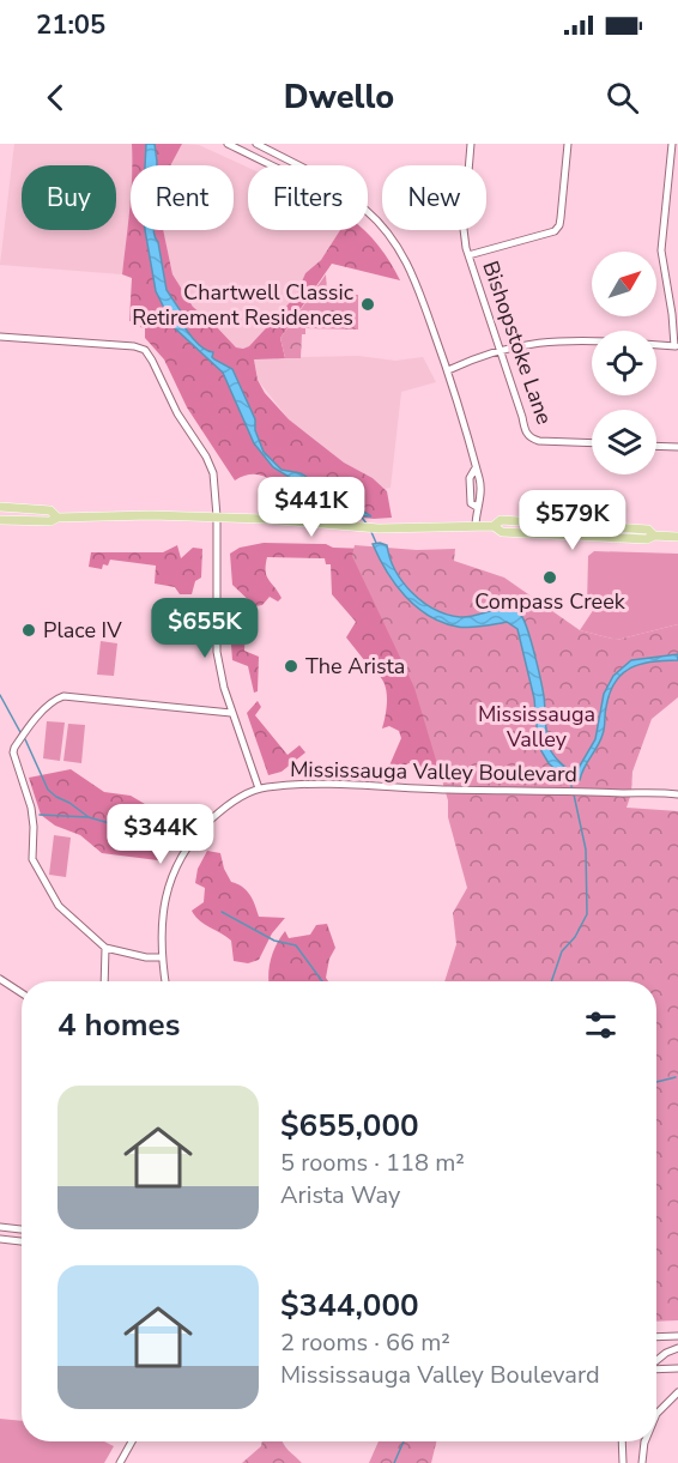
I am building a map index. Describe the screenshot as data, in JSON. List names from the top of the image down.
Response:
{
  "streets": {
    "street": ["Bishopstoke Lane", "Mississauga Valley Boulevard"]
  },
  "parks": ["Mississauga Valley"],
  "places": [
    "Chartwell Classic Retirement Residences",
    "Compass Creek",
    "Place IV",
    "The Arista"
  ],
  "north": "top right",
  "page": {
    "status": "21:05",
    "header": "Dwello",
    "chip": [
      "Buy",
      "Rent",
      "Filters",
      "New"
    ],
    "price": [
      "$441K",
      "$579K",
      "$655K",
      "$344K"
    ],
    "heading": "4 homes",
    "list": [
      {
        "name": "$655,000",
        "note": "5 rooms · 118 m² · Arista Way"
      },
      {
        "name": "$344,000",
        "note": "2 rooms · 66 m² · Mississauga Valley Boulevard"
      }
    ]
  }
}
